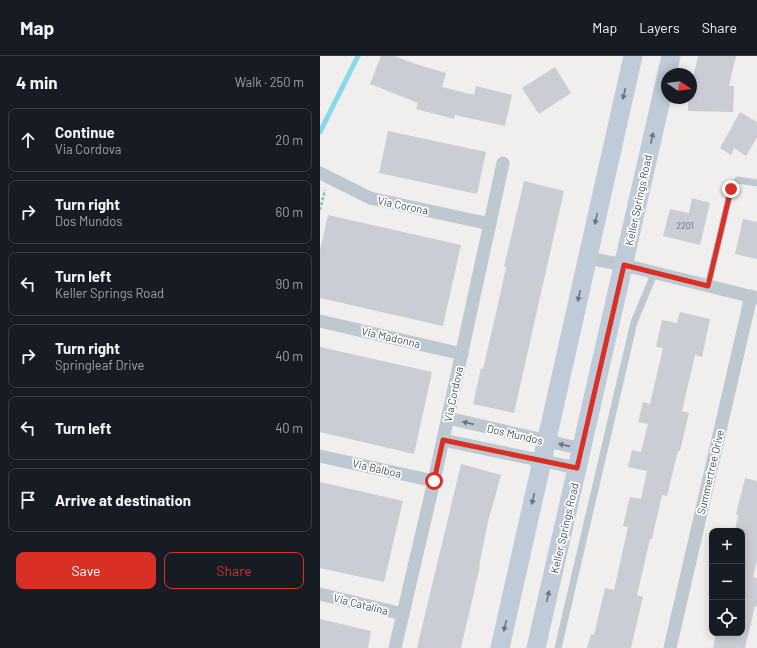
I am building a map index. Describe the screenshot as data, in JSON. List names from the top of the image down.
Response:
{
  "streets": {
    "main road": ["Keller Springs Road"],
    "street": [
      "Via Corona",
      "Via Madonna",
      "Via Cordova",
      "Dos Mundos",
      "Via Balboa",
      "Summertree Drive",
      "Via Catalina"
    ]
  },
  "crossings": [
    ["Keller Springs Road", "Dos Mundos"],
    ["Via Corona", "Via Cordova"],
    ["Via Madonna", "Via Cordova"],
    ["Via Cordova", "Dos Mundos"],
    ["Via Cordova", "Via Balboa"],
    ["Via Cordova", "Via Catalina"]
  ],
  "house_numbers": ["2201"],
  "north": "right",
  "page": {
    "header": "Map",
    "nav": ["Map", "Layers", "Share"],
    "heading": ["4 min", "Walk · 250 m"],
    "list": [
      ["Continue", "Via Cordova", "20 m"],
      ["Turn right", "Dos Mundos", "60 m"],
      ["Turn left", "Keller Springs Road", "90 m"],
      ["Turn right", "Springleaf Drive", "40 m"],
      ["Turn left", "40 m"],
      "Arrive at destination"
    ],
    "map_buttons": ["+", "−"],
    "buttons": ["Save", "Share"]
  }
}
